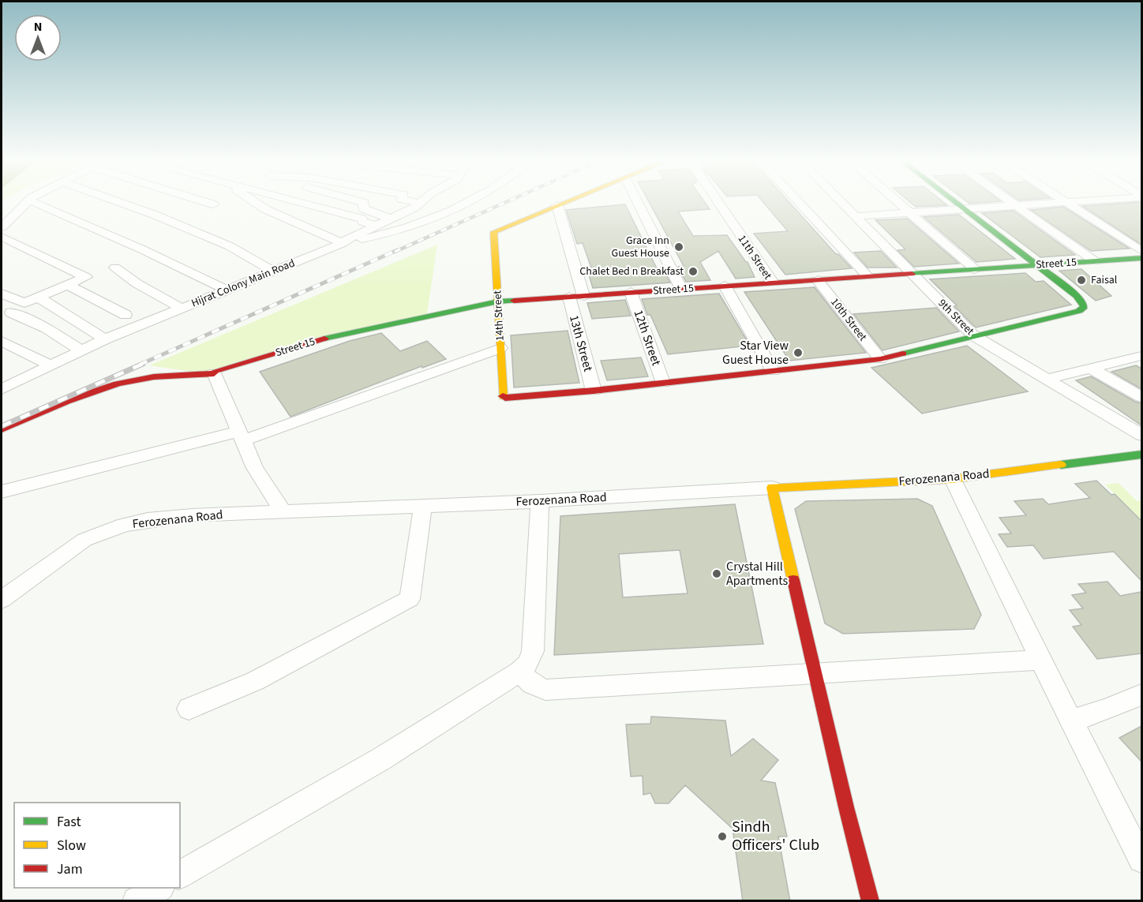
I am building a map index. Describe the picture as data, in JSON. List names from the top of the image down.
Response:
{
  "streets": {
    "street": [
      "11th Street",
      "Street 15",
      "Hijrat Colony Main Road",
      "14th Street",
      "9th Street",
      "10th Street",
      "12th Street",
      "13th Street",
      "Ferozenana Road"
    ]
  },
  "crossings": [
    ["11th Street", "Street 15"],
    ["Street 15", "14th Street"],
    ["Street 15", "9th Street"],
    ["Street 15", "10th Street"],
    ["Street 15", "12th Street"],
    ["Street 15", "13th Street"],
    ["14th Street", "13th Street"]
  ],
  "places": [
    "Grace Inn Guest House",
    "Chalet Bed n Breakfast",
    "Faisal",
    "Star View Guest House",
    "Crystal Hill Apartments",
    "Sindh Officers' Club"
  ],
  "legend": ["Fast", "Slow", "Jam"],
  "north": "top"
}
